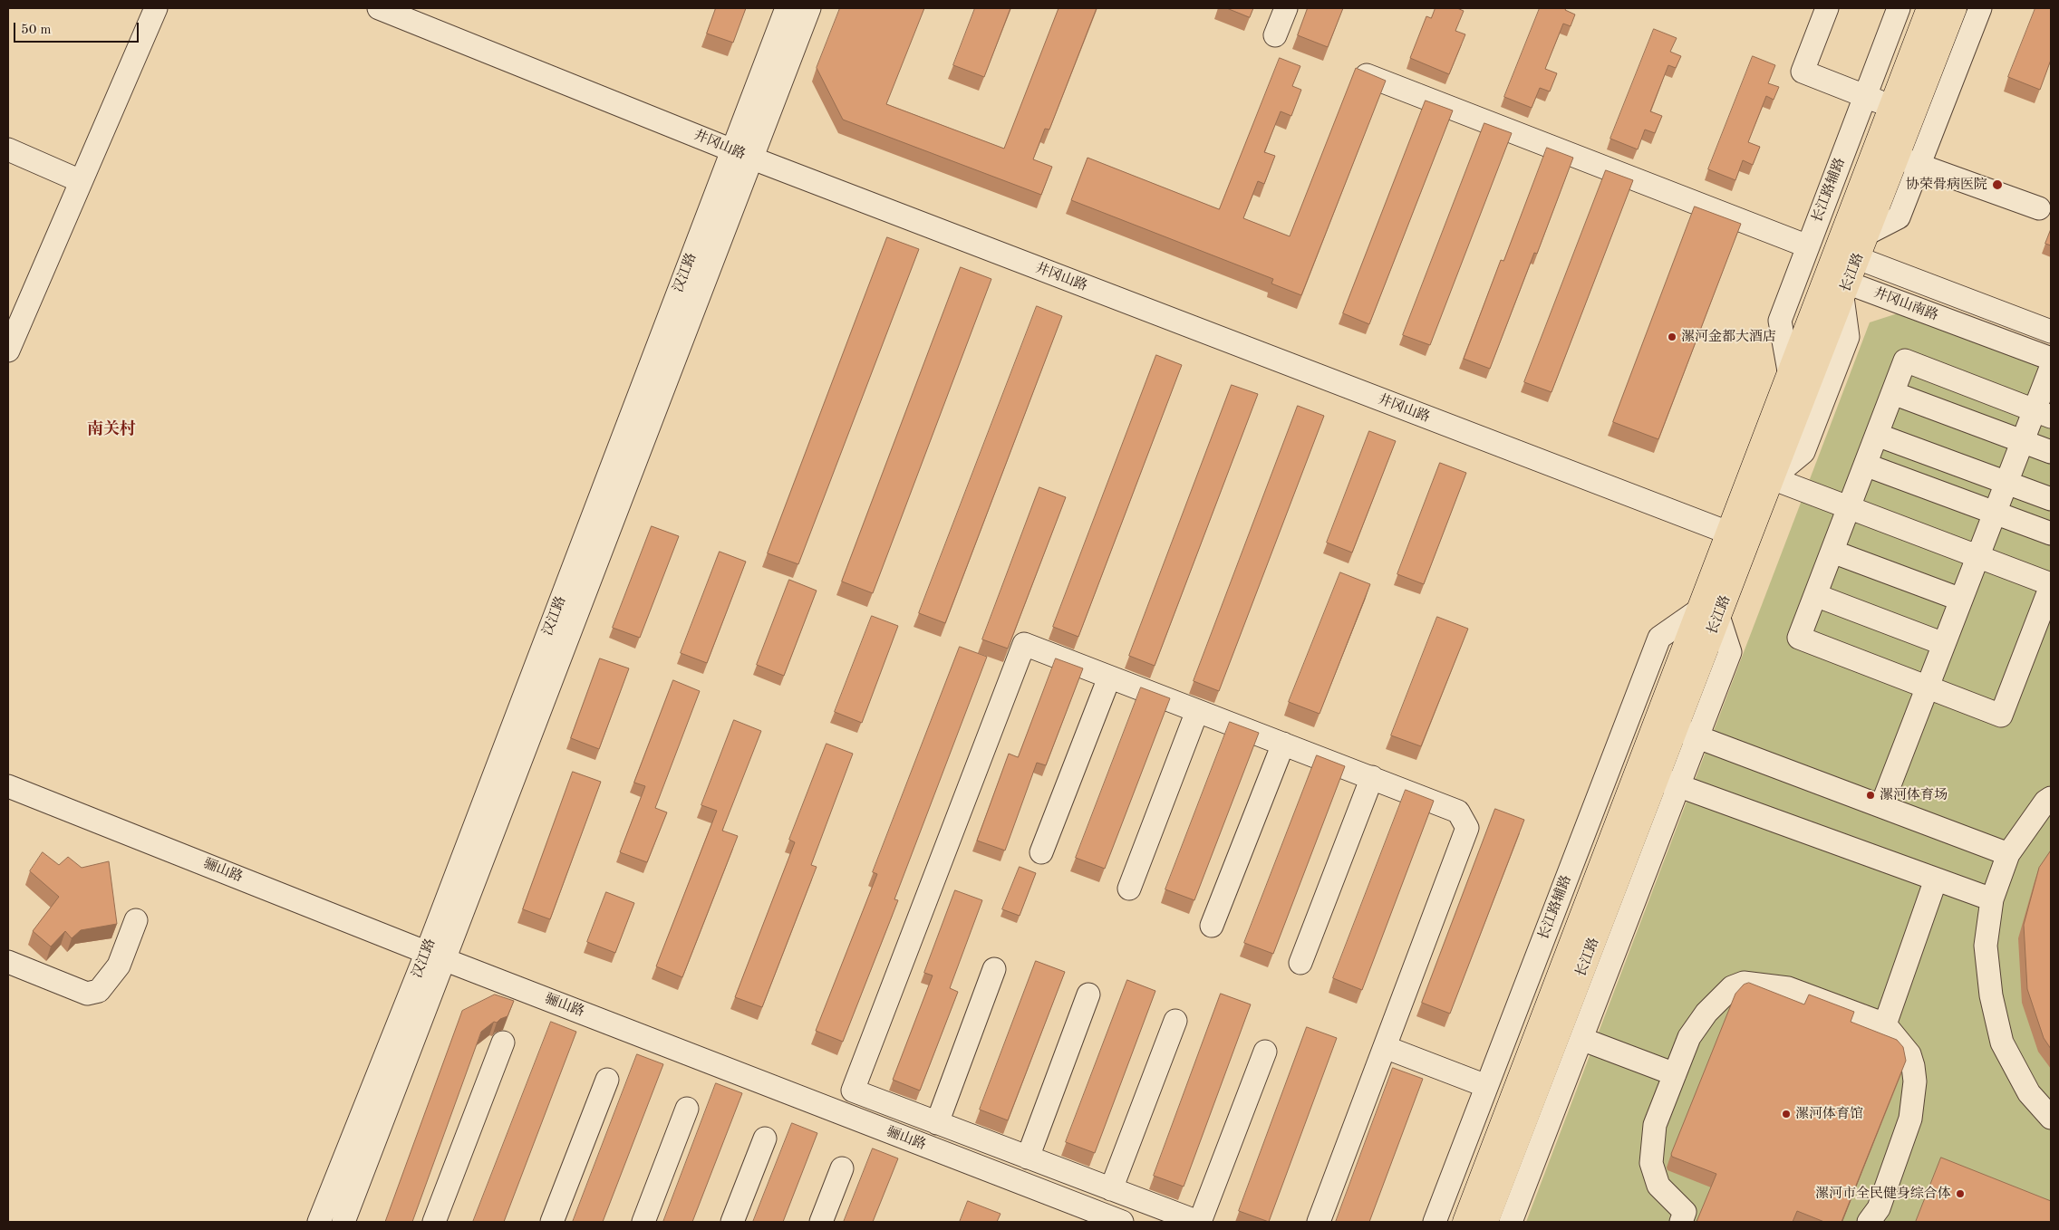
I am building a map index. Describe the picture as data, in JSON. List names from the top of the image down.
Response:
{
  "streets": {
    "main road": ["长江路"],
    "street": [
      "井冈山路",
      "长江路辅路",
      "汉江路",
      "井冈山南路",
      "骊山路"
    ]
  },
  "crossings": [
    ["井冈山路", "汉江路"],
    ["井冈山路", "长江路"],
    ["长江路辅路", "长江路"],
    ["汉江路", "骊山路"],
    ["长江路", "井冈山南路"]
  ],
  "districts": ["南关村"],
  "places": [
    "协荣骨病医院",
    "漯河金都大酒店",
    "漯河体育场",
    "漯河体育馆",
    "漯河市全民健身综合体"
  ],
  "scale_bar": "50 m"
}
